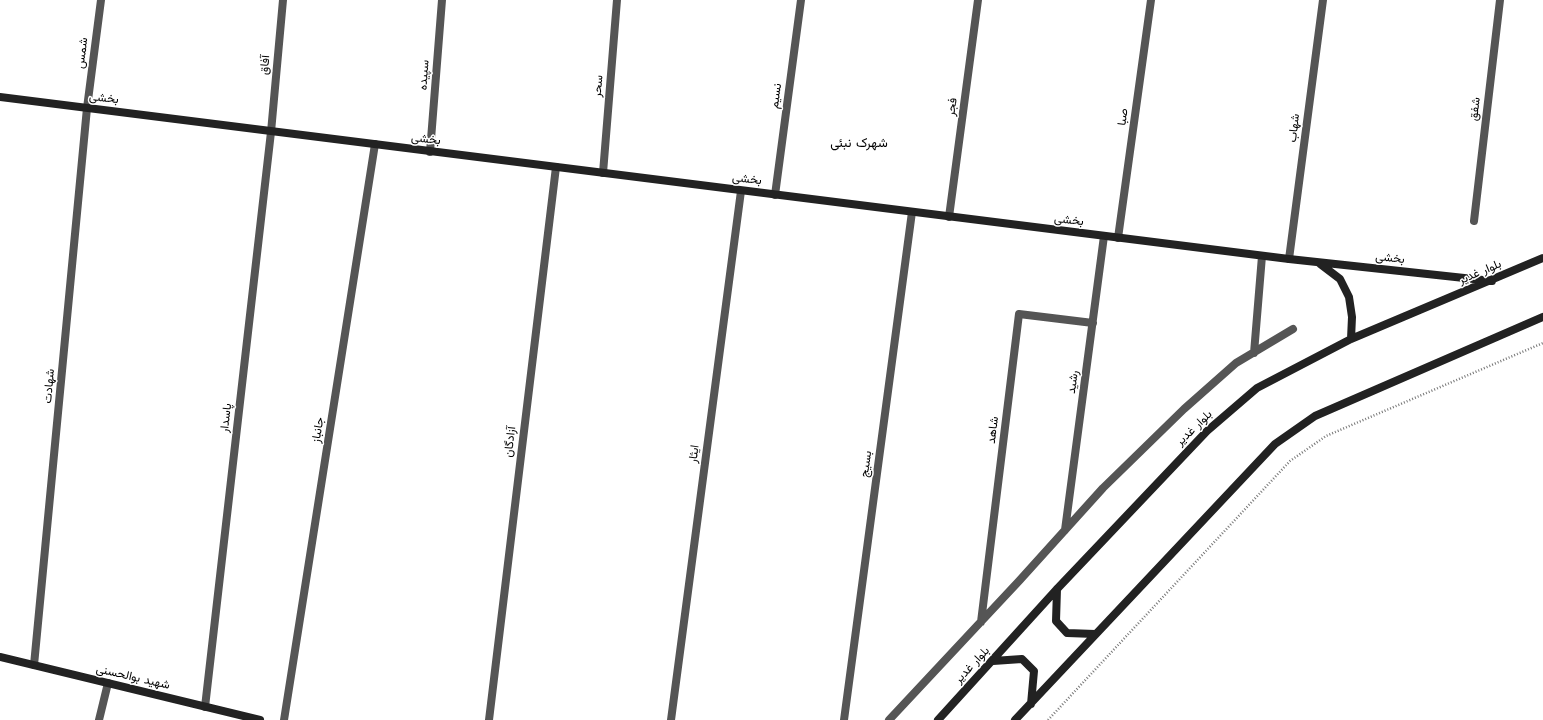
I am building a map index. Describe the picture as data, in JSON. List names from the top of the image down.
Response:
{
  "streets": {
    "street": [
      "شمس",
      "آفاق",
      "سپیده",
      "سحر",
      "نسیم",
      "بخشی",
      "فجر",
      "شفق",
      "صبا",
      "شهاب",
      "بلوار غدیر",
      "رشید",
      "شهادت",
      "پاسدار",
      "جانباز",
      "شاهد",
      "آزادگان",
      "ایثار",
      "بسیج",
      "شهید بوالحسنی"
    ]
  },
  "crossings": [
    ["شمس", "بخشی"],
    ["شمس", "شهادت"],
    ["آفاق", "بخشی"],
    ["آفاق", "پاسدار"],
    ["سپیده", "بخشی"],
    ["سحر", "بخشی"],
    ["نسیم", "بخشی"],
    ["بخشی", "فجر"],
    ["بخشی", "صبا"],
    ["بخشی", "شهاب"],
    ["بخشی", "بلوار غدیر"],
    ["بخشی", "رشید"],
    ["بخشی", "شهادت"],
    ["بخشی", "پاسدار"],
    ["بخشی", "جانباز"],
    ["بخشی", "آزادگان"],
    ["بخشی", "ایثار"],
    ["بخشی", "بسیج"],
    ["رشید", "شاهد"],
    ["شهادت", "شهید بوالحسنی"],
    ["پاسدار", "شهید بوالحسنی"]
  ],
  "districts": ["شهرک نبئی"]
}
